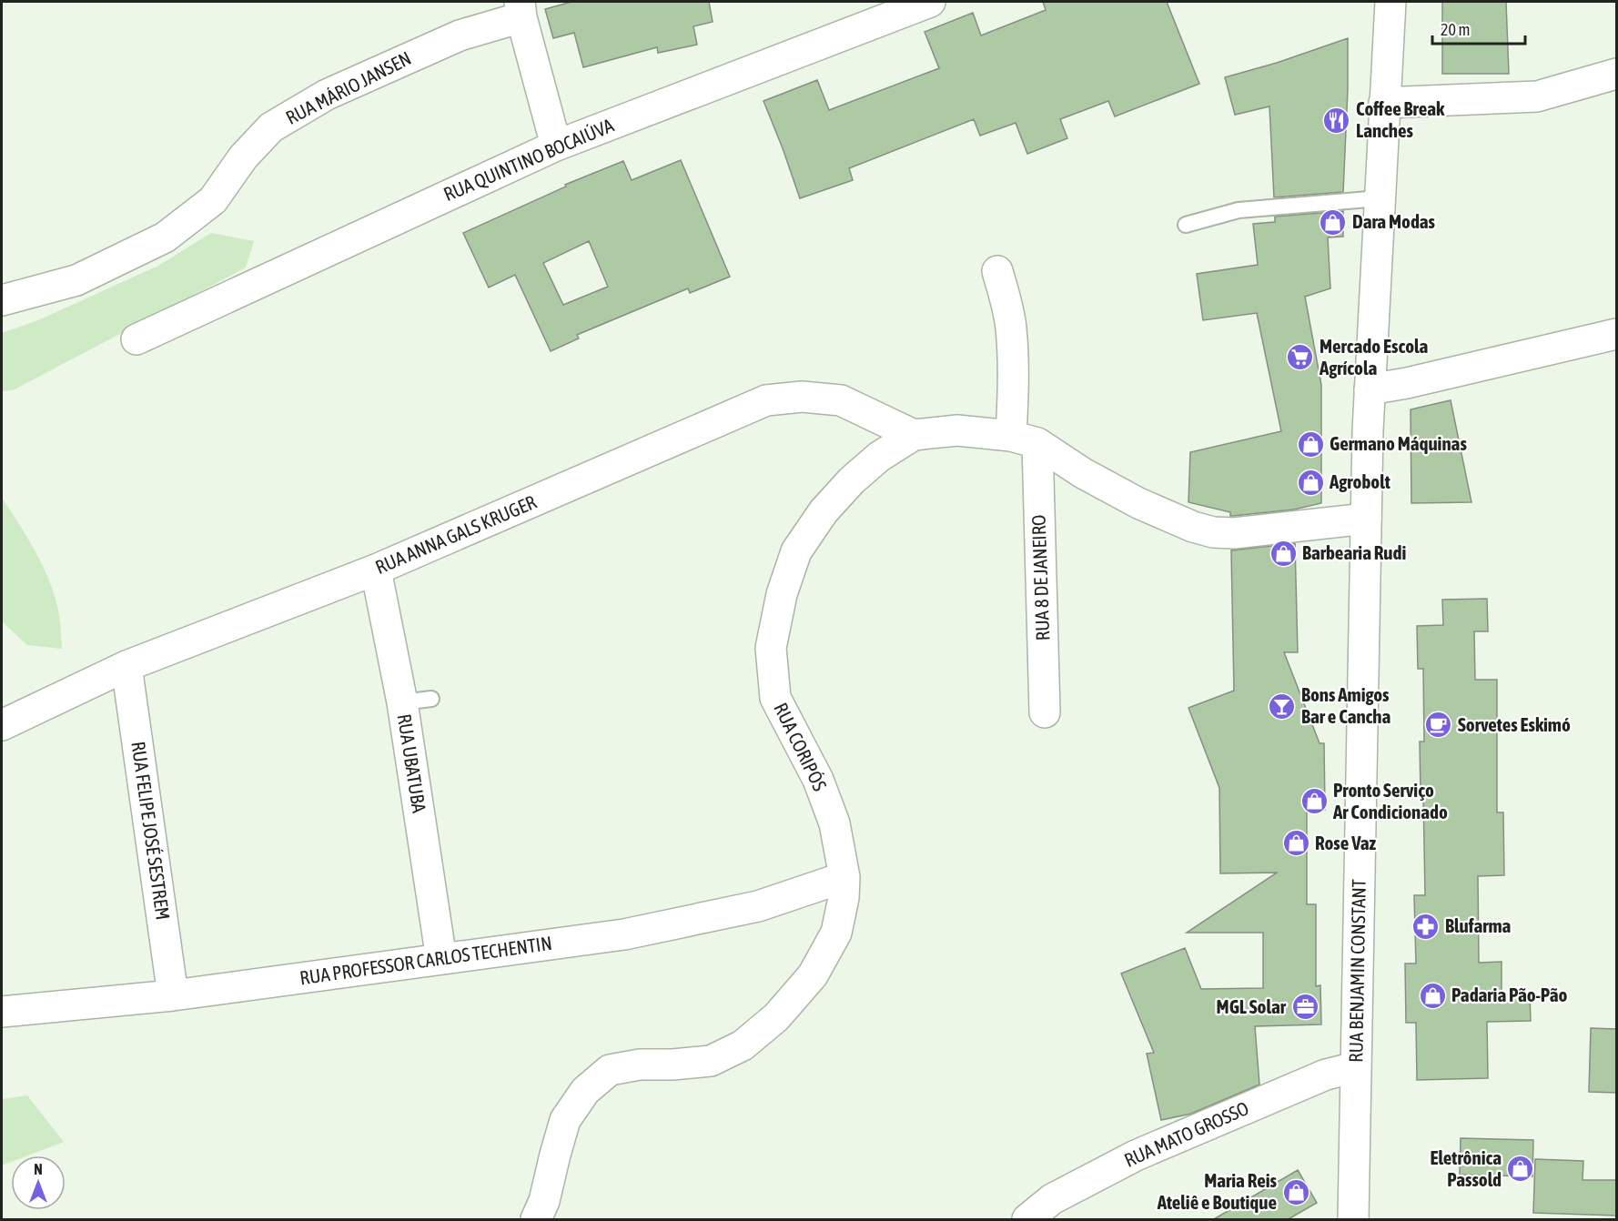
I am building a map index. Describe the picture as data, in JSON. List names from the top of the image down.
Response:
{
  "streets": {
    "street": [
      "RUA MÁRIO JANSEN",
      "RUA QUINTINO BOCAIÚVA",
      "RUA ANNA GALS KRUGER",
      "RUA 8 DE JANEIRO",
      "RUA CORIPÓS",
      "RUA UBATUBA",
      "RUA FELIPE JOSÉ SESTREM",
      "RUA PROFESSOR CARLOS TECHENTIN",
      "RUA BENJAMIN CONSTANT",
      "RUA MATO GROSSO"
    ]
  },
  "crossings": [
    ["RUA ANNA GALS KRUGER", "RUA CORIPÓS"],
    ["RUA ANNA GALS KRUGER", "RUA UBATUBA"],
    ["RUA ANNA GALS KRUGER", "RUA FELIPE JOSÉ SESTREM"],
    ["RUA 8 DE JANEIRO", "RUA CORIPÓS"],
    ["RUA CORIPÓS", "RUA PROFESSOR CARLOS TECHENTIN"],
    ["RUA CORIPÓS", "RUA BENJAMIN CONSTANT"],
    ["RUA UBATUBA", "RUA PROFESSOR CARLOS TECHENTIN"],
    ["RUA FELIPE JOSÉ SESTREM", "RUA PROFESSOR CARLOS TECHENTIN"],
    ["RUA BENJAMIN CONSTANT", "RUA MATO GROSSO"]
  ],
  "places": {
    "restaurant": ["Coffee Break Lanches"],
    "shop": [
      "Dara Modas",
      "Germano Máquinas",
      "Agrobolt",
      "Barbearia Rudi",
      "Pronto Serviço Ar Condicionado",
      "Rose Vaz",
      "Padaria Pão-Pão",
      "Eletrônica Passold",
      "Maria Reis Ateliê e Boutique"
    ],
    "supermarket": ["Mercado Escola Agrícola"],
    "bar": ["Bons Amigos Bar e Cancha"],
    "cafe": ["Sorvetes Eskimó"],
    "pharmacy": ["Blufarma"],
    "office": ["MGL Solar"]
  },
  "scale_bar": "20 m",
  "north": "top"
}
